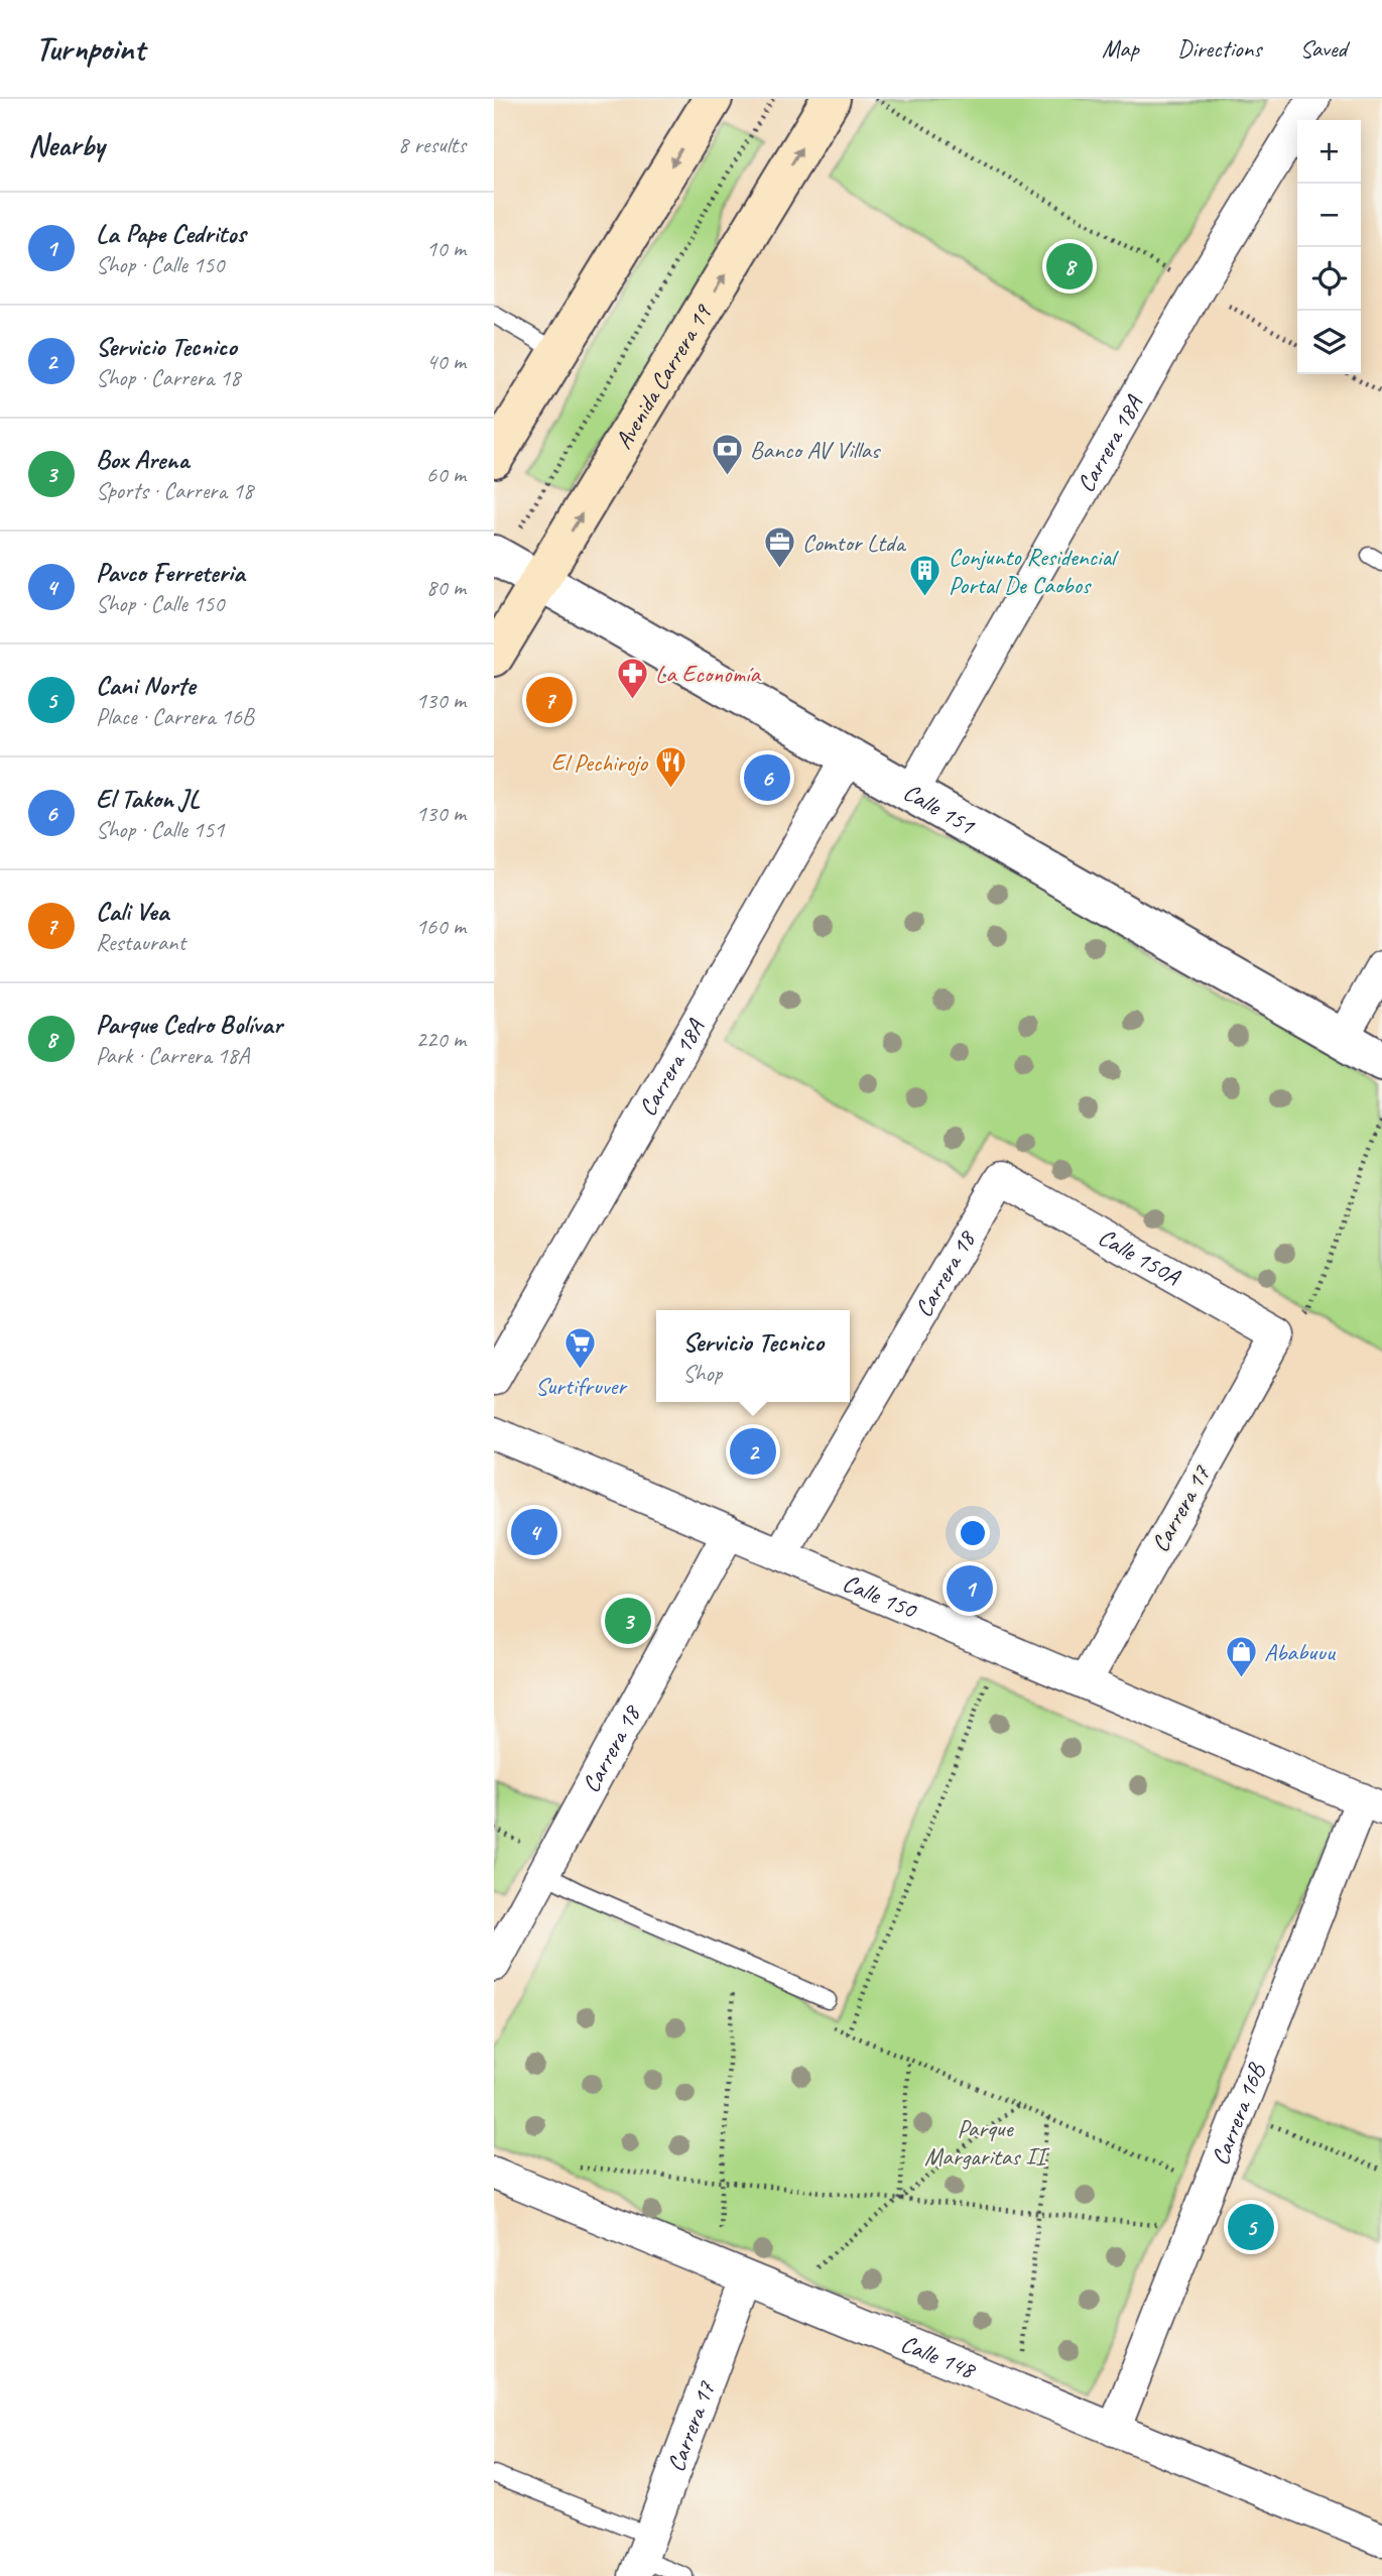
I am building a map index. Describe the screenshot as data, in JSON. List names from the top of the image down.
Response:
{
  "streets": {
    "main road": ["Avenida Carrera 19"],
    "street": [
      "Carrera 18A",
      "Calle 151",
      "Calle 150A",
      "Carrera 18",
      "Carrera 17",
      "Calle 150",
      "Carrera 16B",
      "Calle 148"
    ]
  },
  "crossings": [
    ["Avenida Carrera 19", "Calle 151"],
    ["Carrera 18A", "Calle 151"],
    ["Calle 150A", "Carrera 18"],
    ["Calle 150A", "Carrera 17"],
    ["Carrera 18", "Calle 150"],
    ["Carrera 17", "Calle 150"],
    ["Carrera 17", "Calle 148"],
    ["Calle 150", "Carrera 16B"],
    ["Carrera 16B", "Calle 148"]
  ],
  "parks": ["Parque Margaritas II"],
  "places": {
    "bank": ["Banco AV Villas"],
    "office": ["Comtor Ltda"],
    "building": ["Conjunto Residencial Portal De Caobos"],
    "pharmacy": ["La Economía"],
    "restaurant": ["El Pechirojo"],
    "supermarket": ["Surtifruver"],
    "shop": ["Ababuuu"]
  },
  "page": {
    "header": "Turnpoint",
    "nav": ["Map", "Directions", "Saved"],
    "heading": ["Nearby", "8 results"],
    "map_buttons": ["+", "−"],
    "list": [
      {
        "mark": "1",
        "name": "La Pape Cedritos",
        "note": "Shop · Calle 150",
        "value": "10 m"
      },
      {
        "mark": "2",
        "name": "Servicio Tecnico",
        "note": "Shop · Carrera 18",
        "value": "40 m"
      },
      {
        "mark": "3",
        "name": "Box Arena",
        "note": "Sports · Carrera 18",
        "value": "60 m"
      },
      {
        "mark": "4",
        "name": "Pavco Ferreteria",
        "note": "Shop · Calle 150",
        "value": "80 m"
      },
      {
        "mark": "5",
        "name": "Cani Norte",
        "note": "Place · Carrera 16B",
        "value": "130 m"
      },
      {
        "mark": "6",
        "name": "El Takon JL",
        "note": "Shop · Calle 151",
        "value": "130 m"
      },
      {
        "mark": "7",
        "name": "Cali Vea",
        "note": "Restaurant",
        "value": "160 m"
      },
      {
        "mark": "8",
        "name": "Parque Cedro Bolívar",
        "note": "Park · Carrera 18A",
        "value": "220 m"
      }
    ],
    "pins": [
      "8",
      "7",
      "6",
      "2",
      "4",
      "1",
      "3",
      "5"
    ],
    "popup": ["Servicio Tecnico", "Shop"]
  }
}
